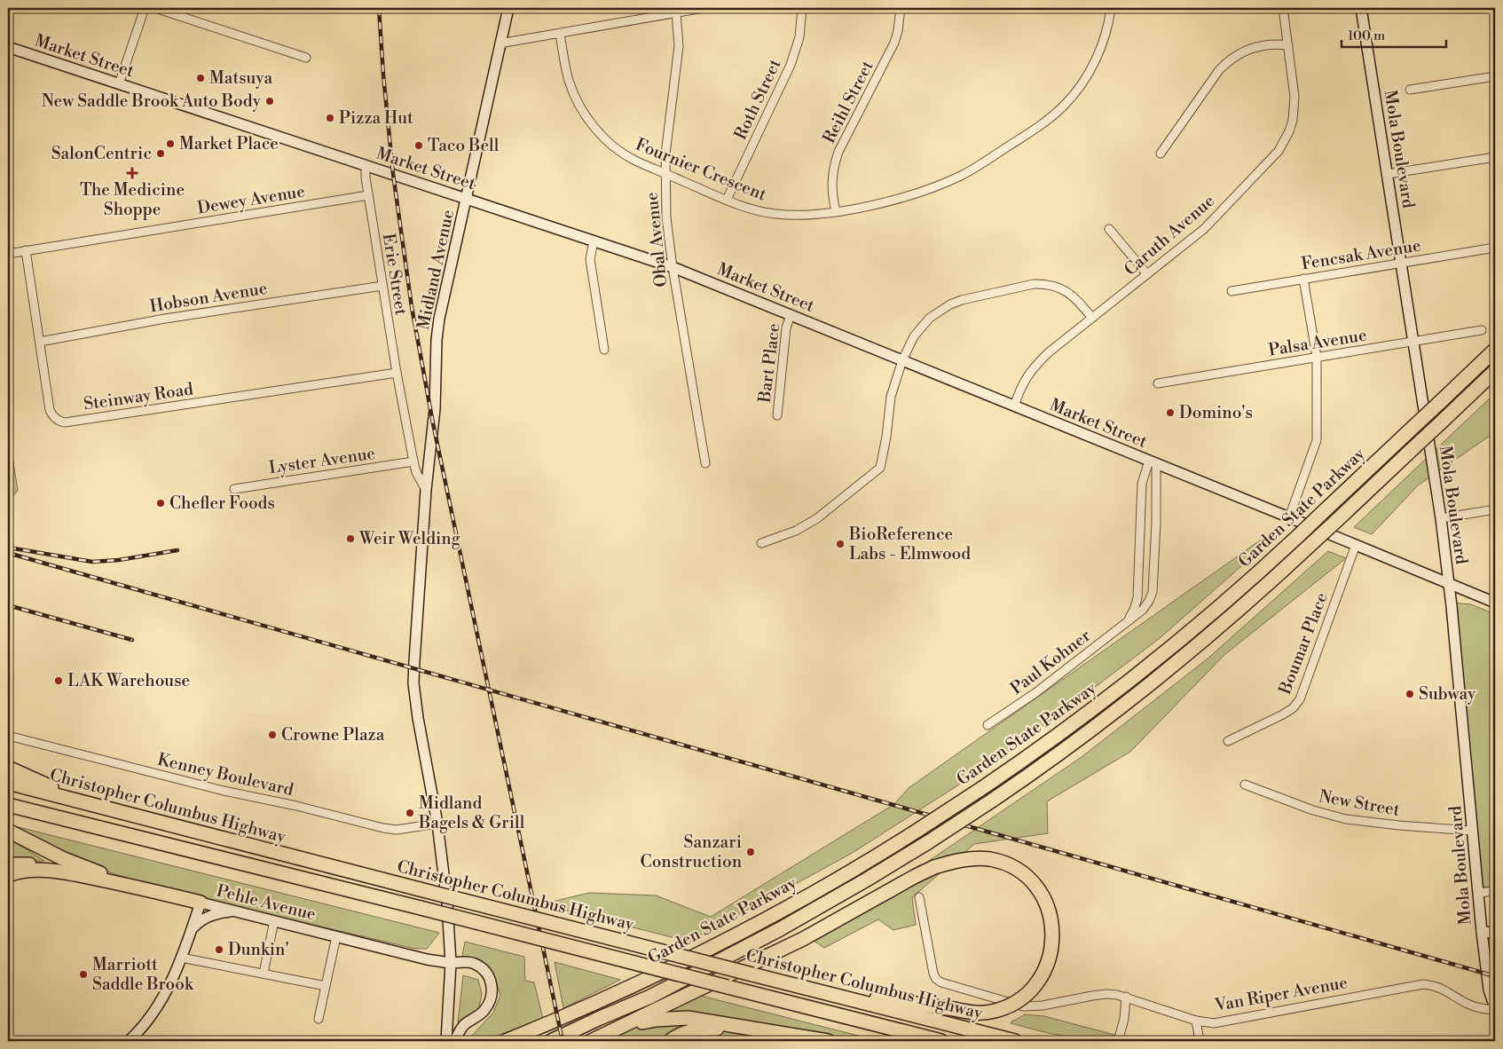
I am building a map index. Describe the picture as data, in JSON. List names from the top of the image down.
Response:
{
  "streets": {
    "highway": ["Garden State Parkway", "Christopher Columbus Highway"],
    "street": [
      "Market Street",
      "Roth Street",
      "Reihl Street",
      "Mola Boulevard",
      "Fournier Crescent",
      "Dewey Avenue",
      "Caruth Avenue",
      "Obal Avenue",
      "Fencsak Avenue",
      "Midland Avenue",
      "Erie Street",
      "Hobson Avenue",
      "Palsa Avenue",
      "Bart Place",
      "Steinway Road",
      "Lyster Avenue",
      "Boumar Place",
      "Paul Kohner",
      "Kenney Boulevard",
      "New Street",
      "Pehle Avenue",
      "Van Riper Avenue"
    ]
  },
  "crossings": [
    ["Market Street", "Mola Boulevard"],
    ["Market Street", "Caruth Avenue"],
    ["Market Street", "Obal Avenue"],
    ["Market Street", "Midland Avenue"],
    ["Market Street", "Erie Street"],
    ["Market Street", "Bart Place"],
    ["Market Street", "Boumar Place"],
    ["Market Street", "Paul Kohner"],
    ["Roth Street", "Fournier Crescent"],
    ["Reihl Street", "Fournier Crescent"],
    ["Mola Boulevard", "Fencsak Avenue"],
    ["Mola Boulevard", "Palsa Avenue"],
    ["Mola Boulevard", "New Street"],
    ["Mola Boulevard", "Van Riper Avenue"],
    ["Fournier Crescent", "Obal Avenue"],
    ["Dewey Avenue", "Erie Street"],
    ["Dewey Avenue", "Steinway Road"],
    ["Midland Avenue", "Erie Street"],
    ["Midland Avenue", "Kenney Boulevard"],
    ["Midland Avenue", "Pehle Avenue"],
    ["Erie Street", "Hobson Avenue"],
    ["Erie Street", "Steinway Road"],
    ["Erie Street", "Lyster Avenue"],
    ["Hobson Avenue", "Steinway Road"]
  ],
  "places": {
    "other": [
      "Matsuya",
      "New Saddle Brook Auto Body",
      "Pizza Hut",
      "Market Place",
      "Taco Bell",
      "SalonCentric",
      "Domino's",
      "Chefler Foods",
      "Weir Welding",
      "BioReference Labs - Elmwood",
      "LAK Warehouse",
      "Subway",
      "Crowne Plaza",
      "Midland Bagels & Grill",
      "Sanzari Construction",
      "Dunkin'",
      "Marriott Saddle Brook"
    ],
    "health": ["The Medicine Shoppe"]
  },
  "scale_bar": "100 m"
}
